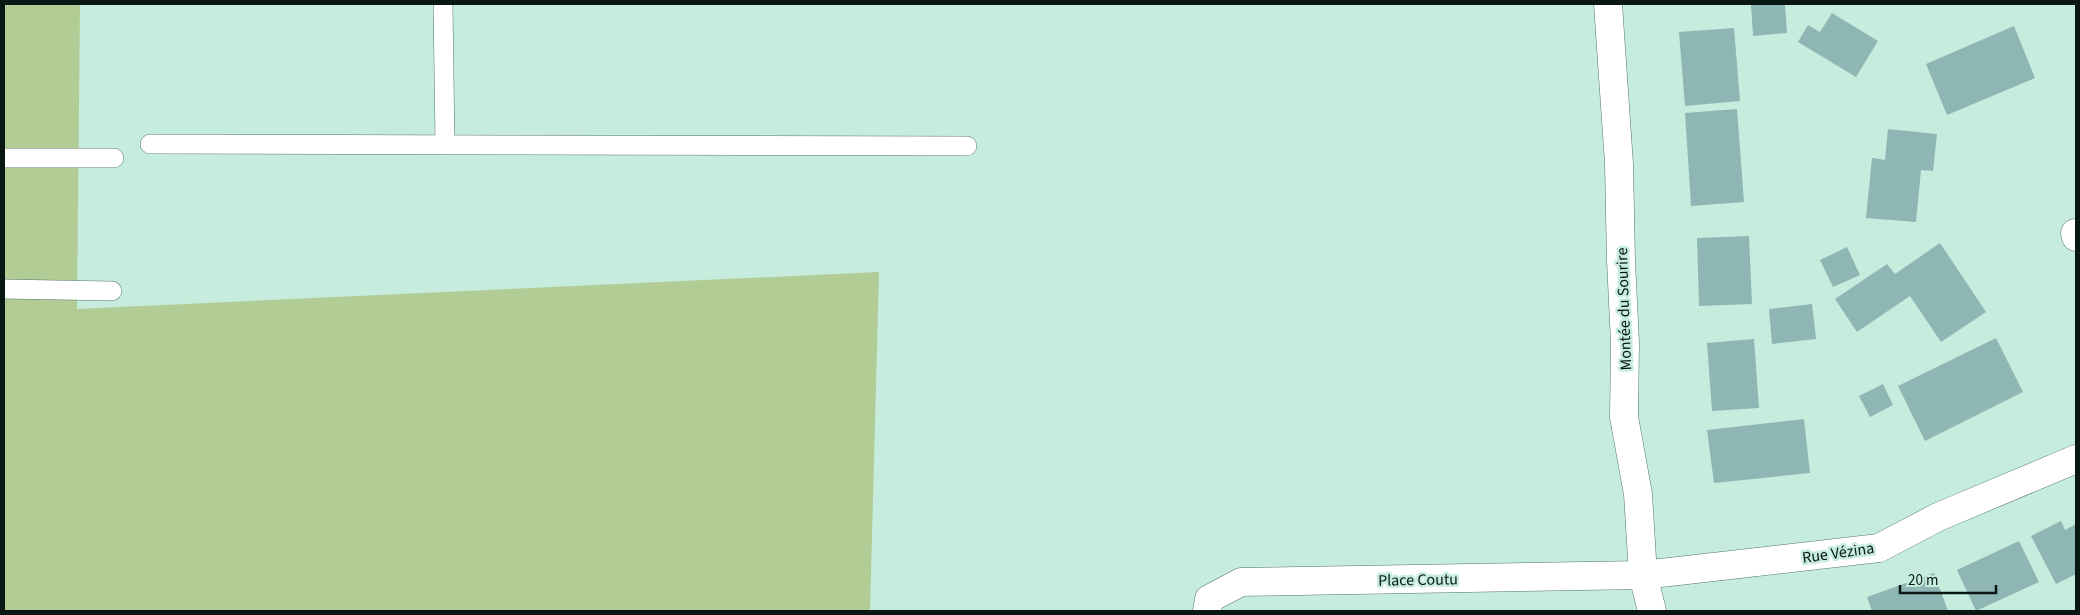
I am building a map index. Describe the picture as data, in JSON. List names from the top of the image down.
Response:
{
  "streets": {
    "street": ["Montée du Sourire", "Rue Vézina", "Place Coutu"]
  },
  "crossings": [
    ["Montée du Sourire", "Rue Vézina"],
    ["Montée du Sourire", "Place Coutu"],
    ["Rue Vézina", "Place Coutu"]
  ],
  "scale_bar": "20 m"
}
